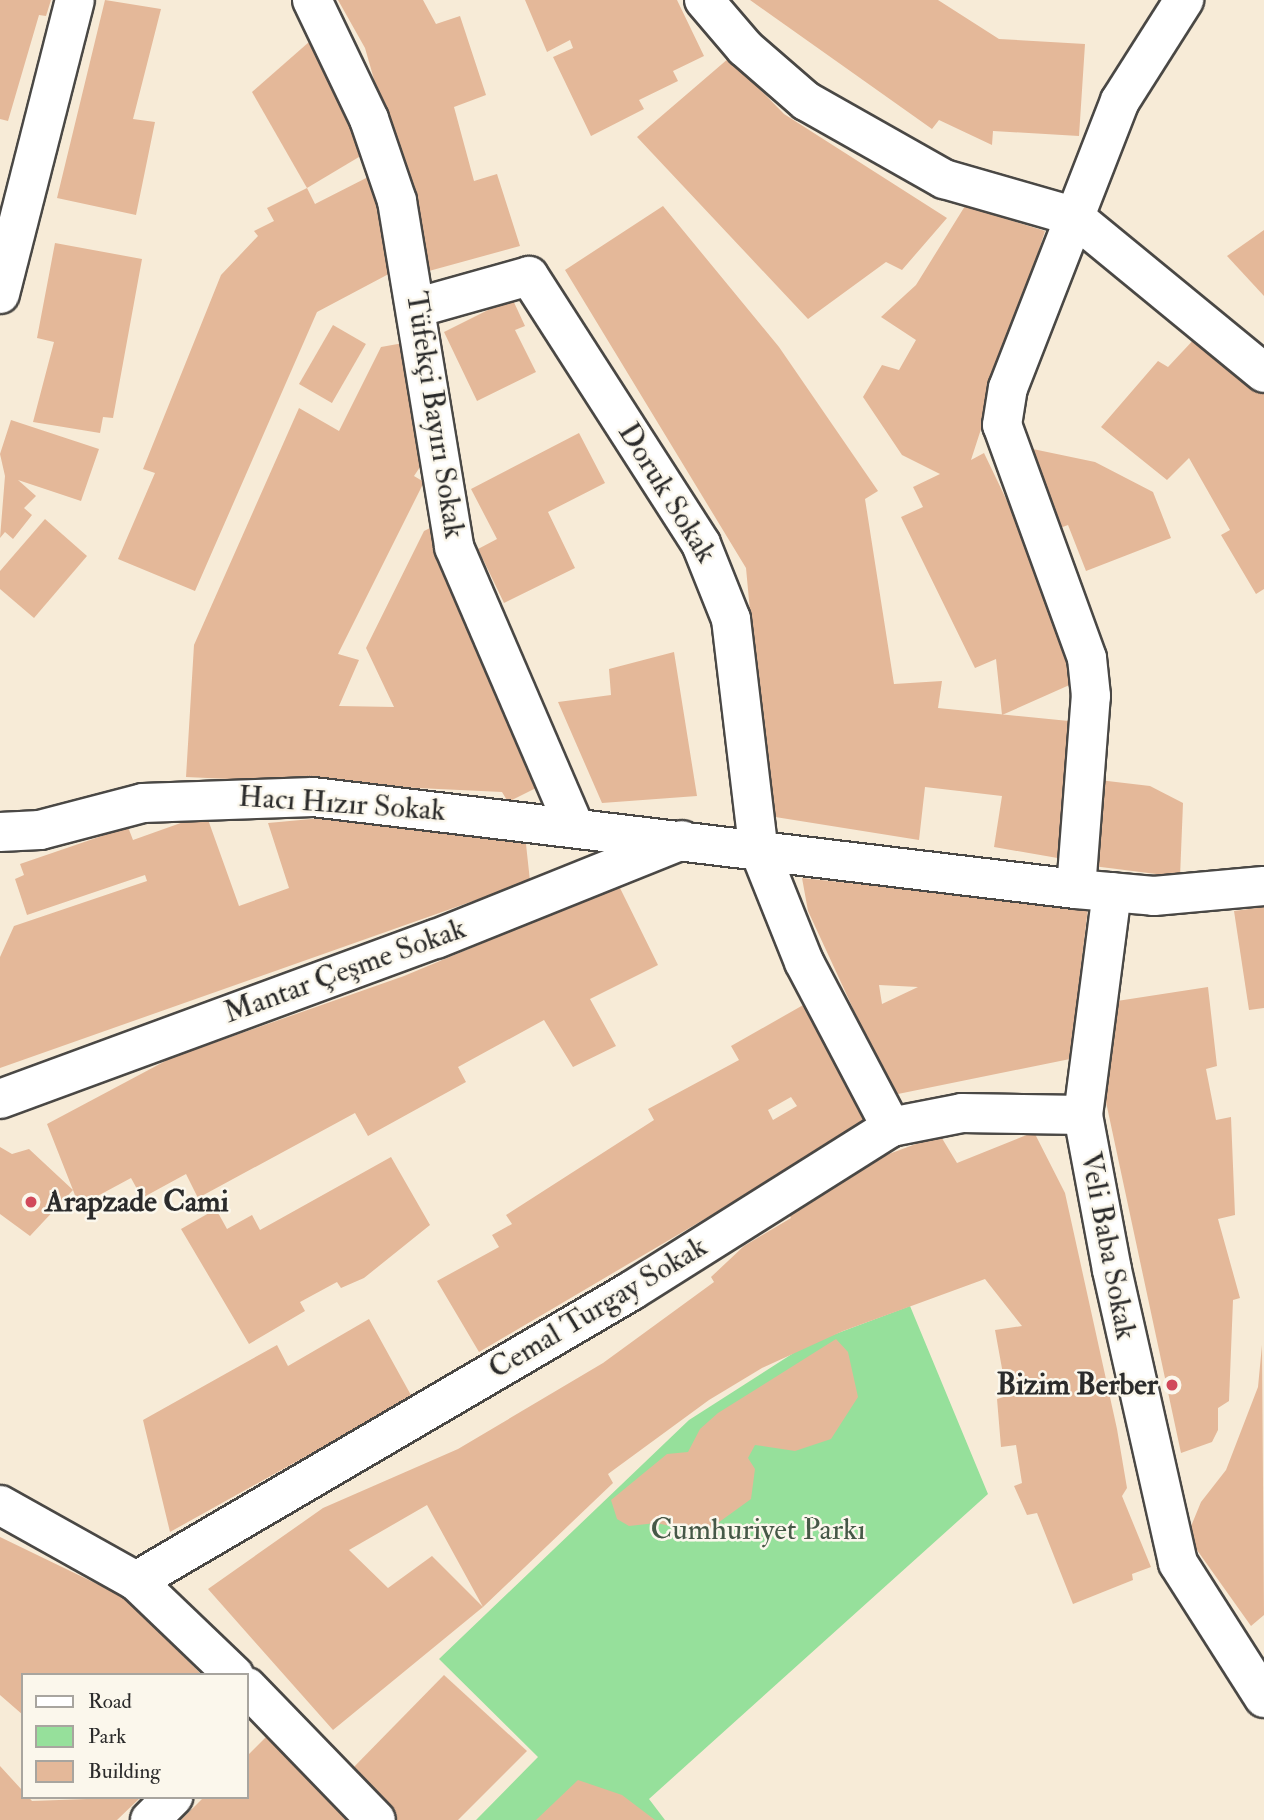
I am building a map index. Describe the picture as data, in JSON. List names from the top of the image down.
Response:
{
  "streets": {
    "street": [
      "Tüfekçi Bayırı Sokak",
      "Doruk Sokak",
      "Hacı Hızır Sokak",
      "Mantar Çeşme Sokak",
      "Veli Baba Sokak",
      "Cemal Turgay Sokak"
    ]
  },
  "crossings": [
    ["Tüfekçi Bayırı Sokak", "Doruk Sokak"],
    ["Tüfekçi Bayırı Sokak", "Hacı Hızır Sokak"],
    ["Doruk Sokak", "Hacı Hızır Sokak"],
    ["Hacı Hızır Sokak", "Mantar Çeşme Sokak"],
    ["Hacı Hızır Sokak", "Veli Baba Sokak"],
    ["Veli Baba Sokak", "Cemal Turgay Sokak"]
  ],
  "parks": ["Cumhuriyet Parkı"],
  "places": ["Arapzade Cami", "Bizim Berber"],
  "legend": ["Road", "Park", "Building"]
}
